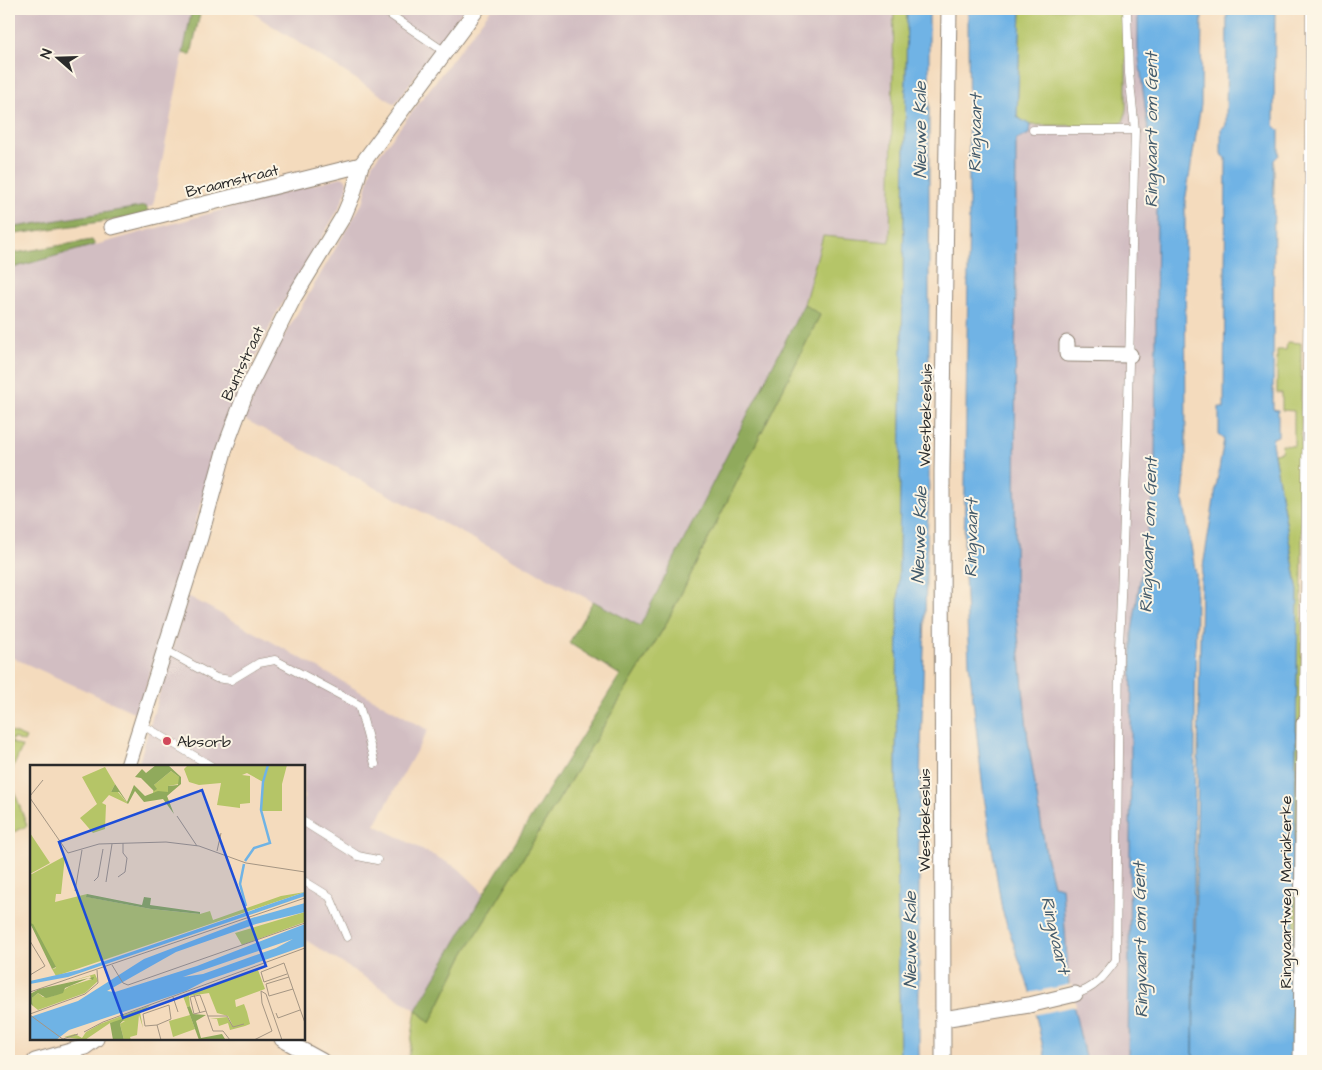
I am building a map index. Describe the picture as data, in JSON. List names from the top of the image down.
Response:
{
  "streets": {
    "street": [
      "Braamstraat",
      "Buntstraat",
      "Westbekesluis",
      "Ringvaartweg Mariakerke"
    ]
  },
  "crossings": [
    ["Braamstraat", "Buntstraat"]
  ],
  "water": ["Nieuwe Kale", "Ringvaart om Gent", "Ringvaart"],
  "places": ["Absorb"],
  "north": "left"
}
